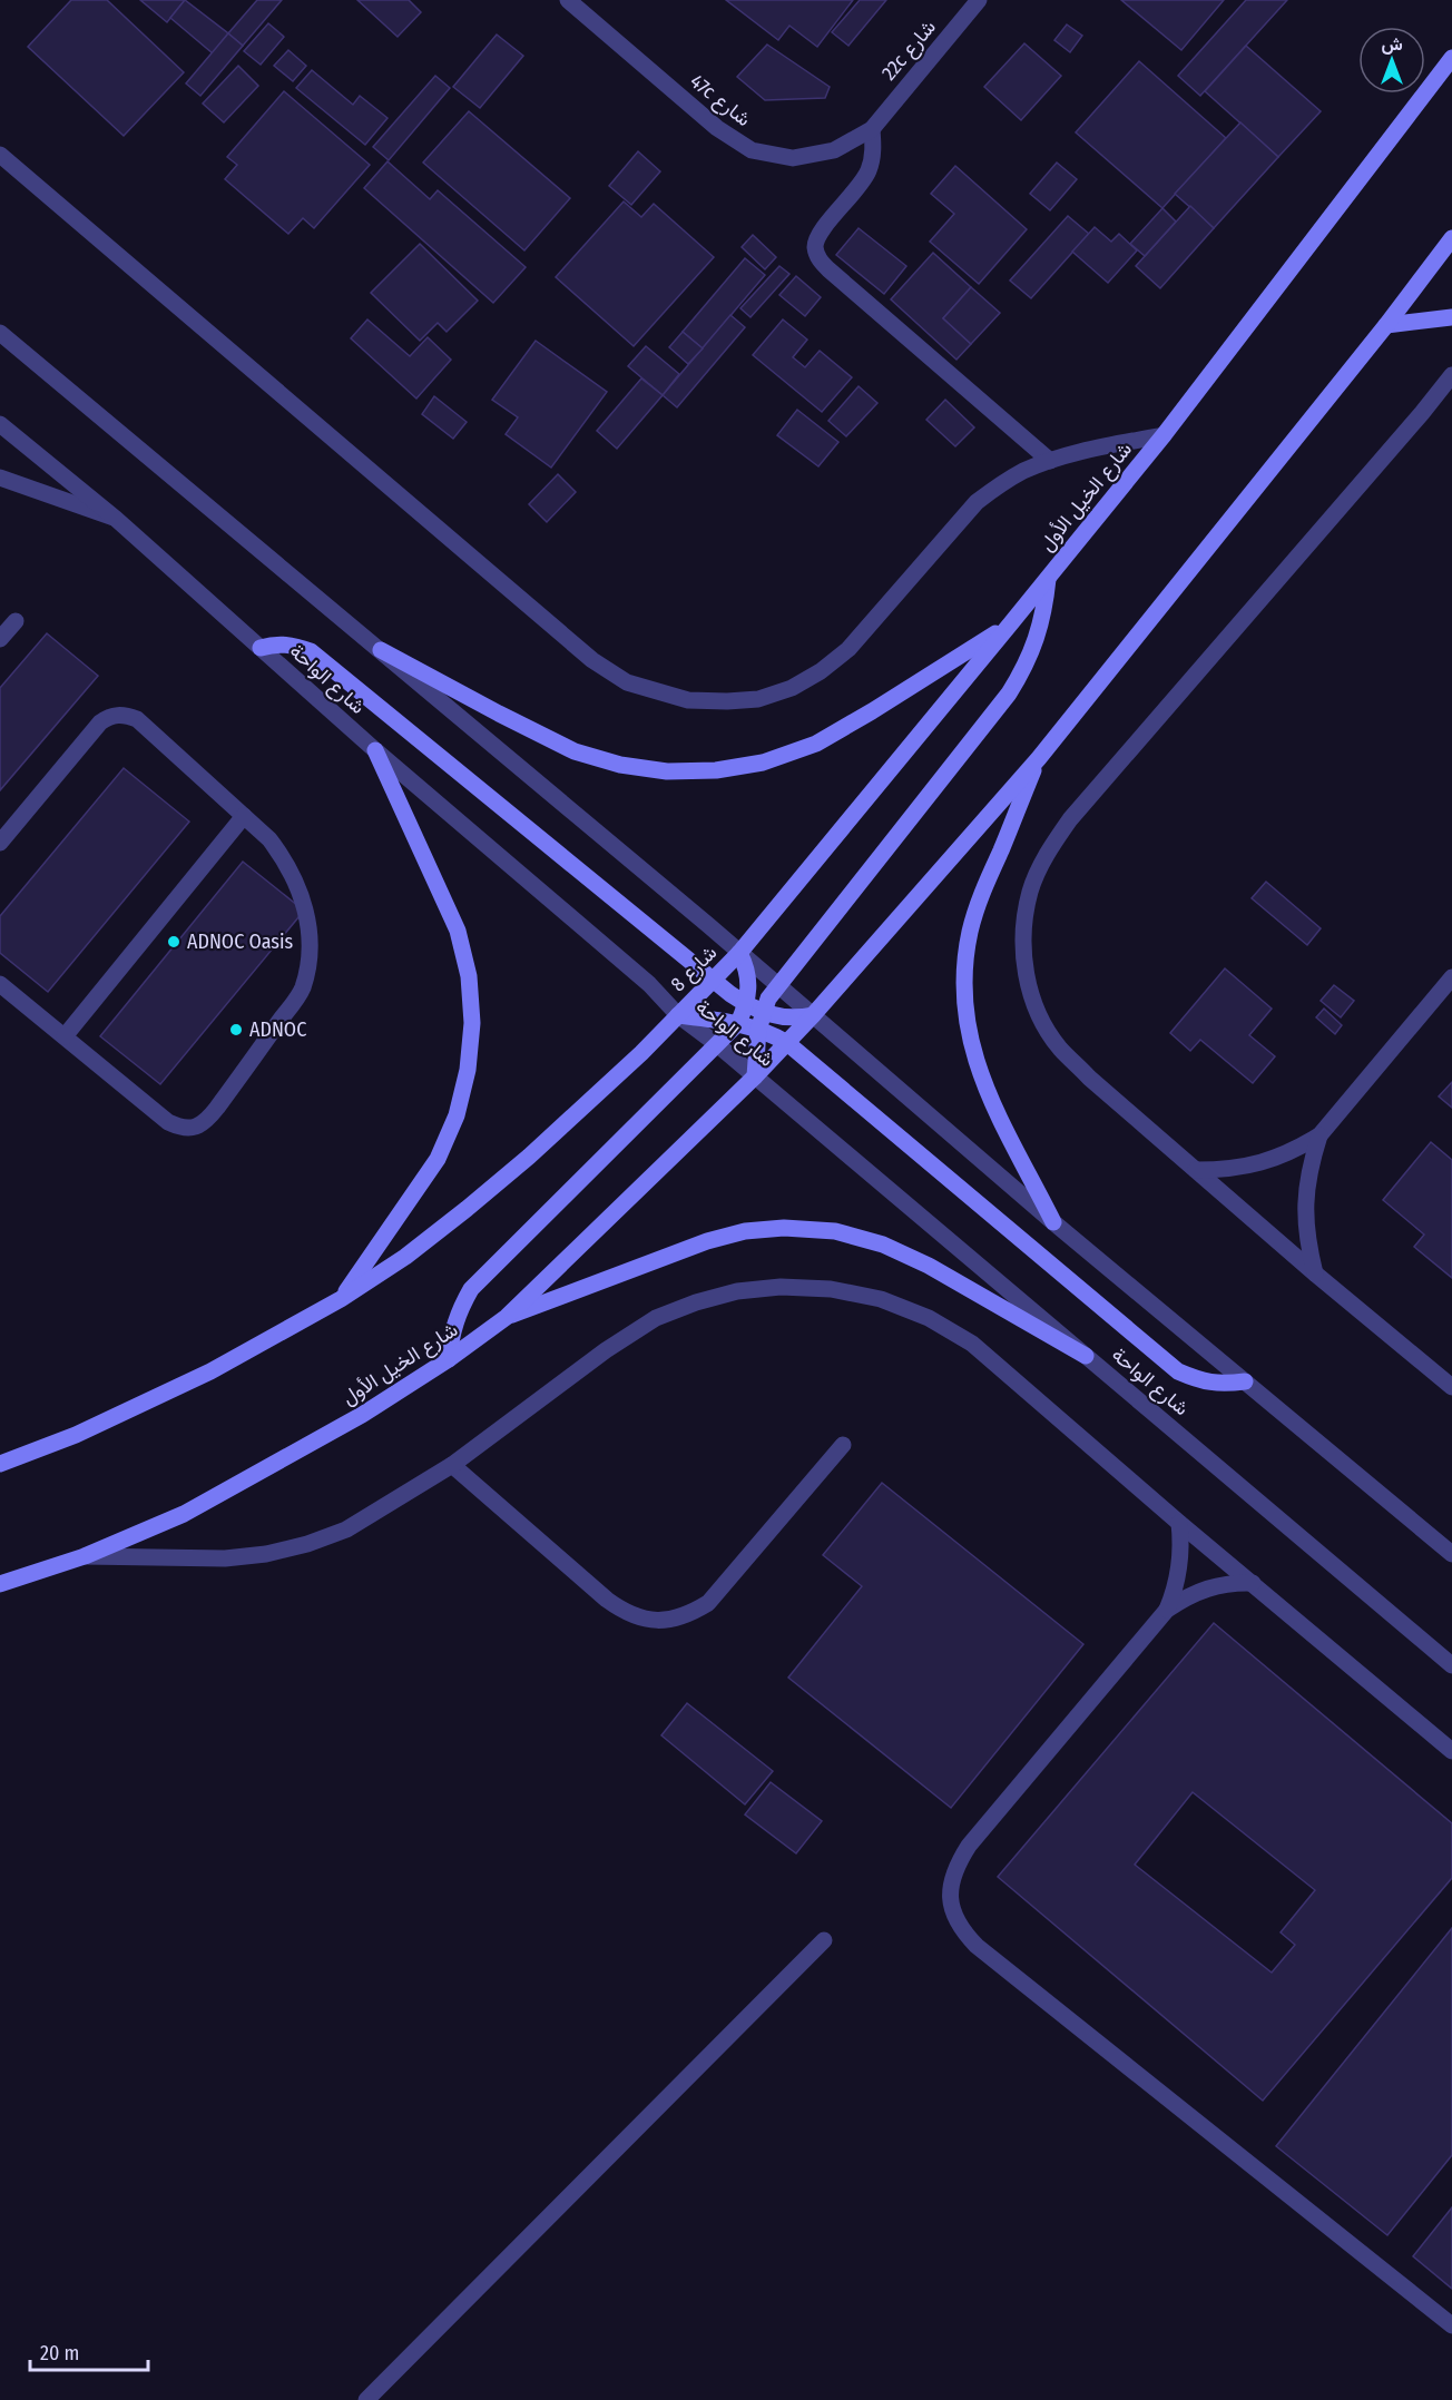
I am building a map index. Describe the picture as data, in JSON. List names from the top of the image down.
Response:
{
  "streets": {
    "main road": ["شارع الخيل الأول", "شارع 8"],
    "street": ["22c شارع", "47c شارع", "شارع الواحة"]
  },
  "crossings": [
    ["22c شارع", "47c شارع"],
    ["شارع الخيل الأول", "شارع الواحة"],
    ["شارع الخيل الأول", "شارع 8"],
    ["شارع الواحة", "شارع 8"]
  ],
  "places": ["ADNOC Oasis", "ADNOC"],
  "scale_bar": "20 m",
  "north": "top"
}
